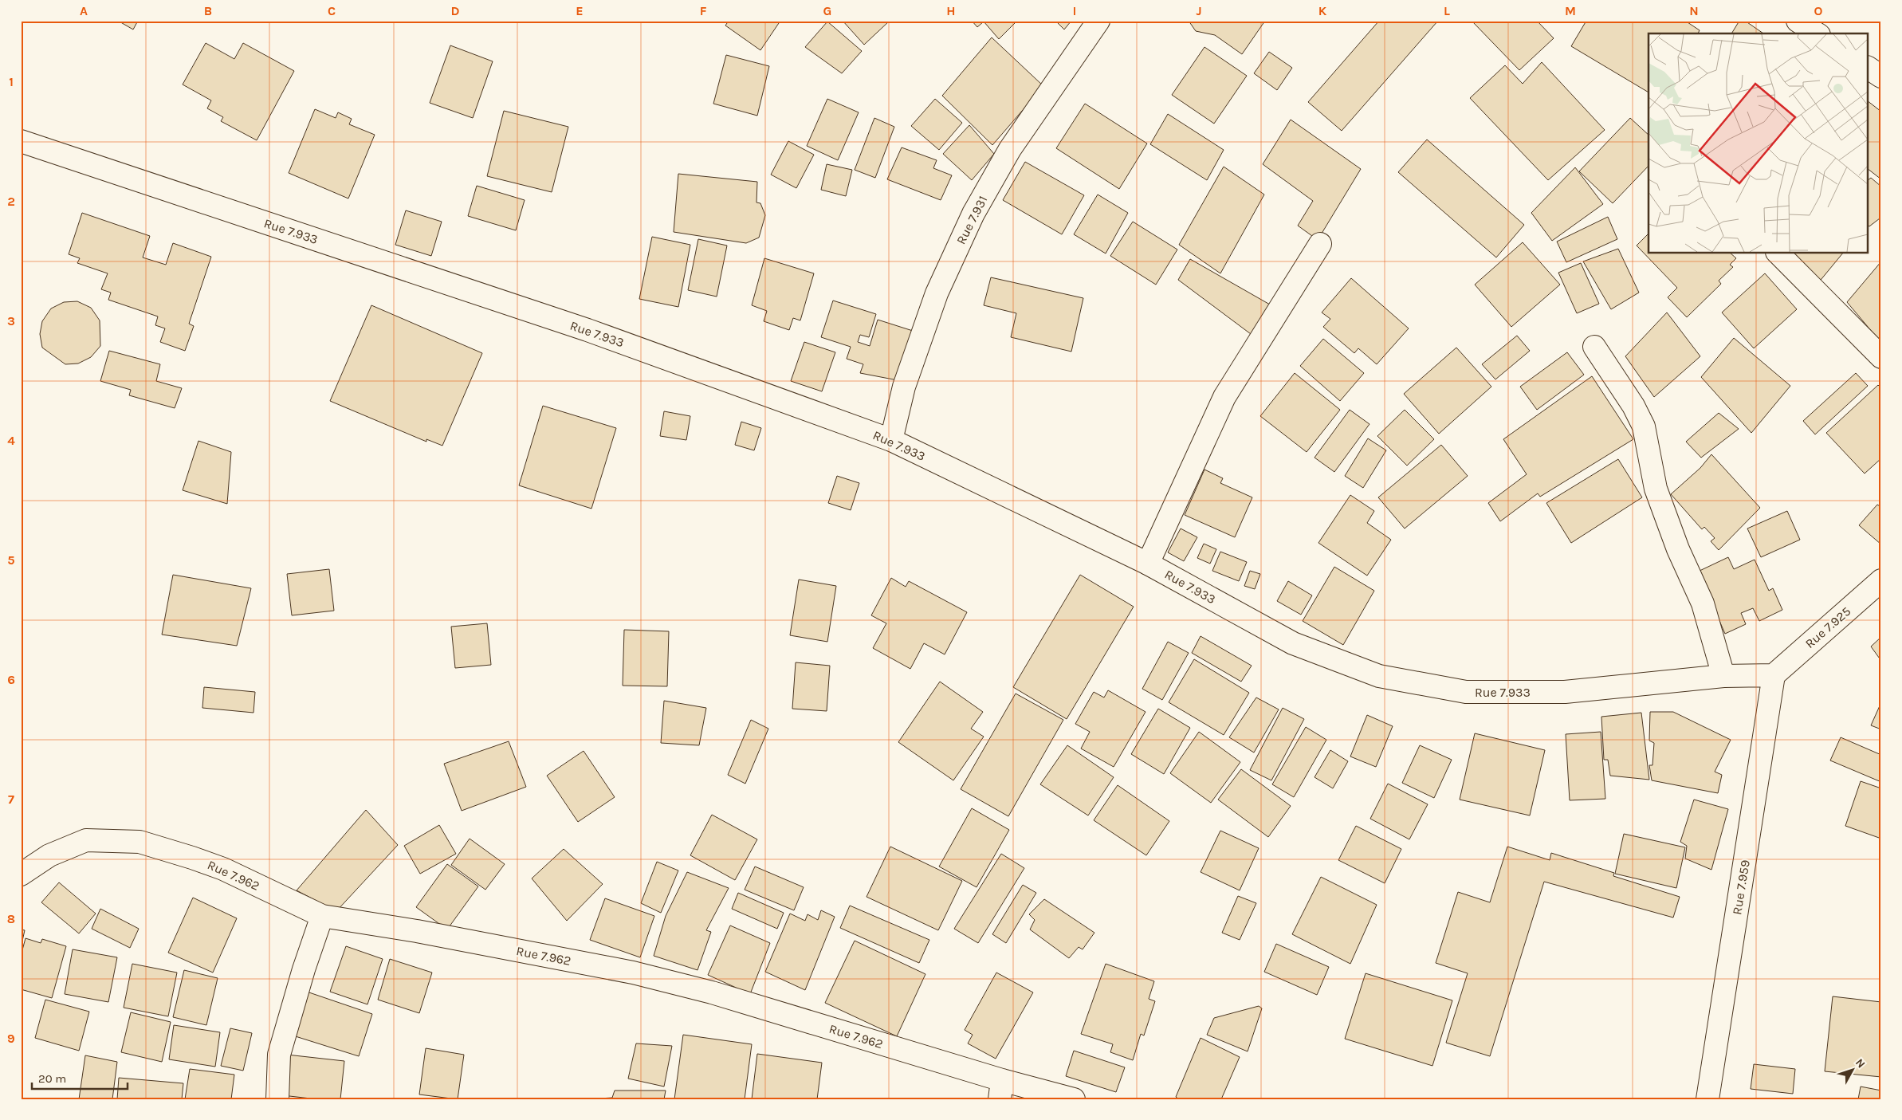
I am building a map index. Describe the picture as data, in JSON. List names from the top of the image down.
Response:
{
  "streets": {
    "street": [
      "Rue 7.931",
      "Rue 7.933",
      "Rue 7.925",
      "Rue 7.962",
      "Rue 7.959"
    ]
  },
  "crossings": [
    ["Rue 7.931", "Rue 7.933"],
    ["Rue 7.933", "Rue 7.925"],
    ["Rue 7.933", "Rue 7.959"],
    ["Rue 7.925", "Rue 7.959"]
  ],
  "scale_bar": "20 m",
  "north": "top right",
  "grid": {
    "columns": [
      "A",
      "B",
      "C",
      "D",
      "E",
      "F",
      "G",
      "H",
      "I",
      "J",
      "K",
      "L",
      "M",
      "N",
      "O"
    ],
    "rows": [
      "1",
      "2",
      "3",
      "4",
      "5",
      "6",
      "7",
      "8",
      "9"
    ]
  }
}
